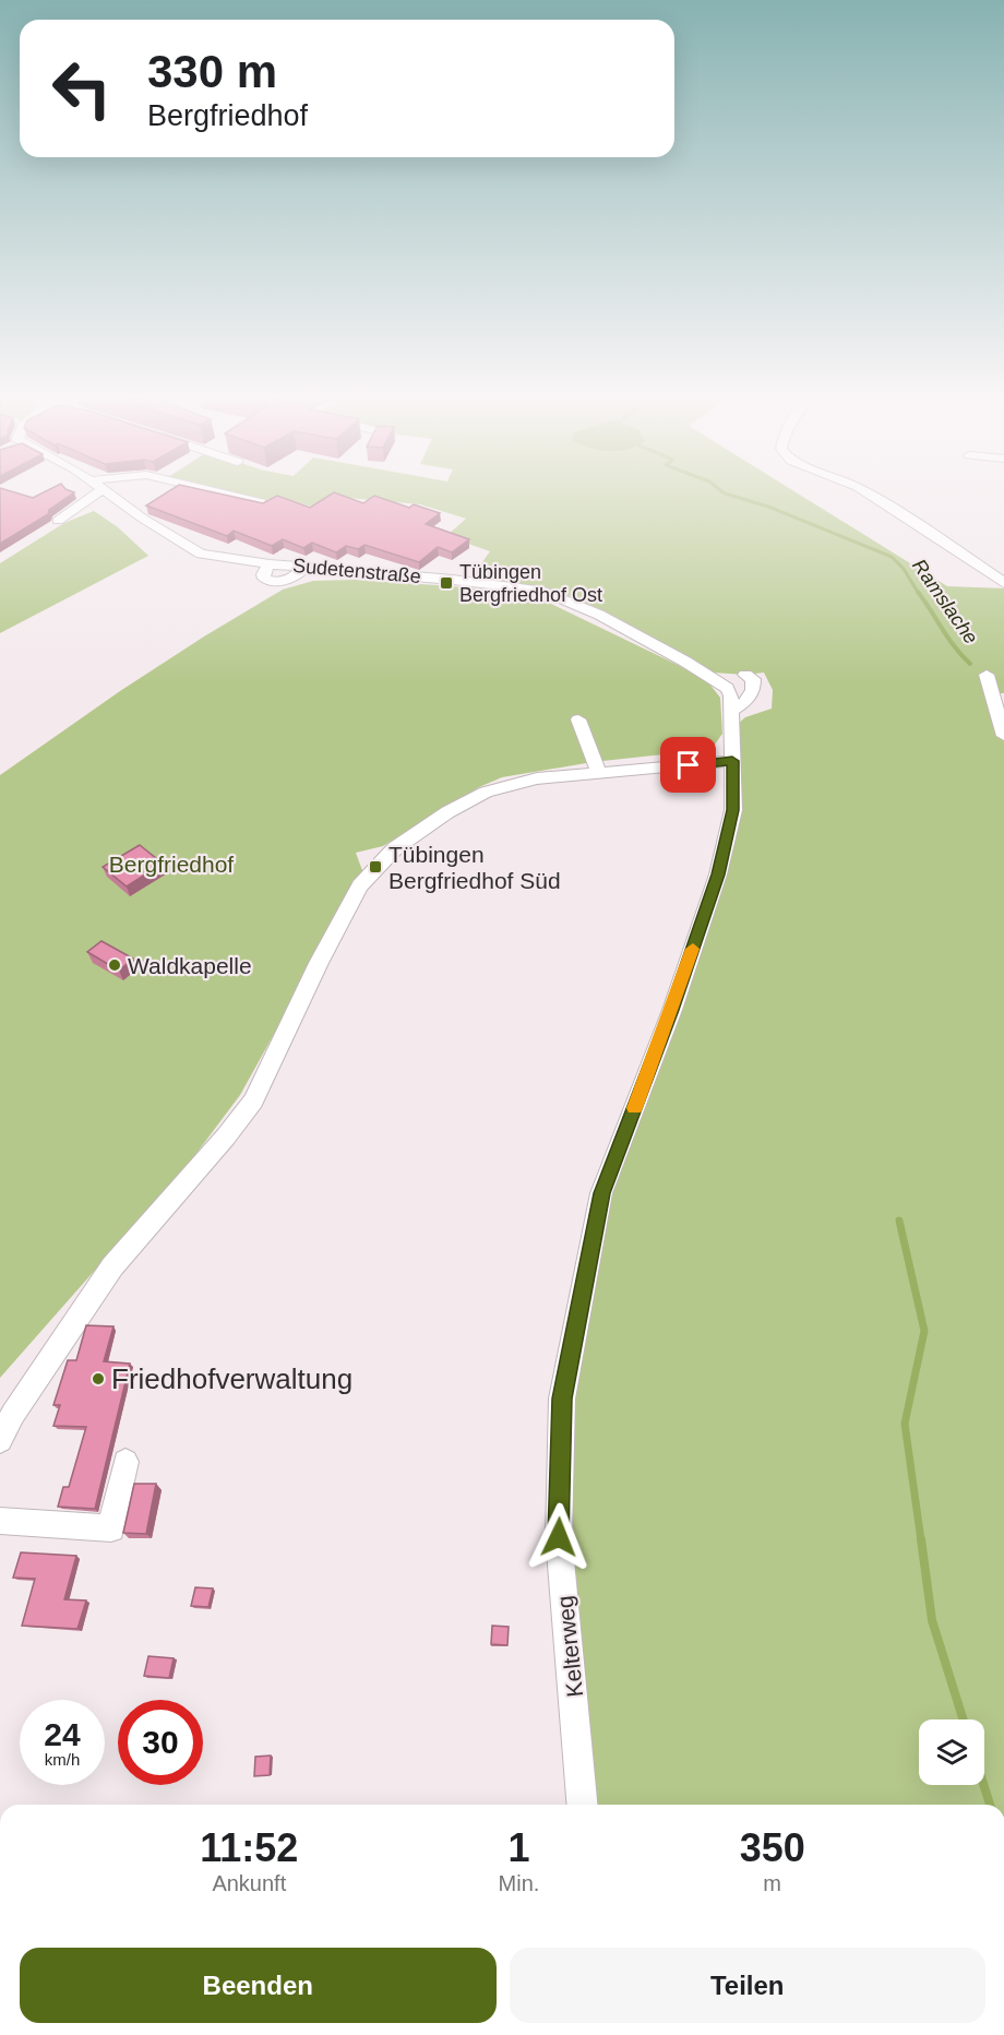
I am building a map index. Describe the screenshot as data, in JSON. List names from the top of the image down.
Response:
{
  "streets": {
    "street": ["Sudetenstraße", "Kelterweg"]
  },
  "water": ["Ramslache"],
  "parks": ["Bergfriedhof"],
  "places": {
    "transit": ["Tübingen Bergfriedhof Ost", "Tübingen Bergfriedhof Süd"],
    "other": ["Waldkapelle", "Friedhofverwaltung"]
  },
  "page": {
    "turn": ["330 m", "Bergfriedhof"],
    "speed": "24 km/h",
    "limit": "30",
    "eta": [
      "11:52",
      "Ankunft",
      "1",
      "Min.",
      "350",
      "m"
    ],
    "buttons": ["Beenden", "Teilen"]
  }
}
